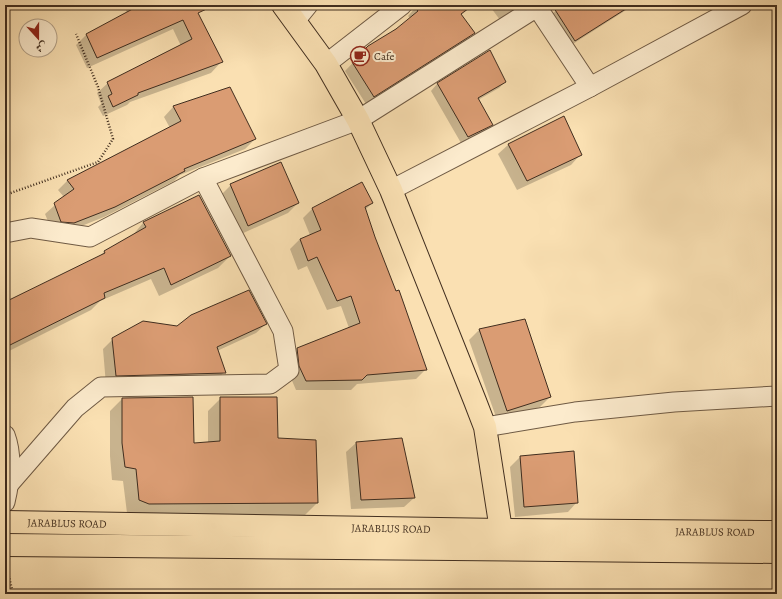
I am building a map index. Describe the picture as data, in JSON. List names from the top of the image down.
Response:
{
  "streets": {
    "main road": ["JARABLUS ROAD"]
  },
  "places": {
    "cafe": ["Cafe"]
  },
  "north": "bottom"
}
